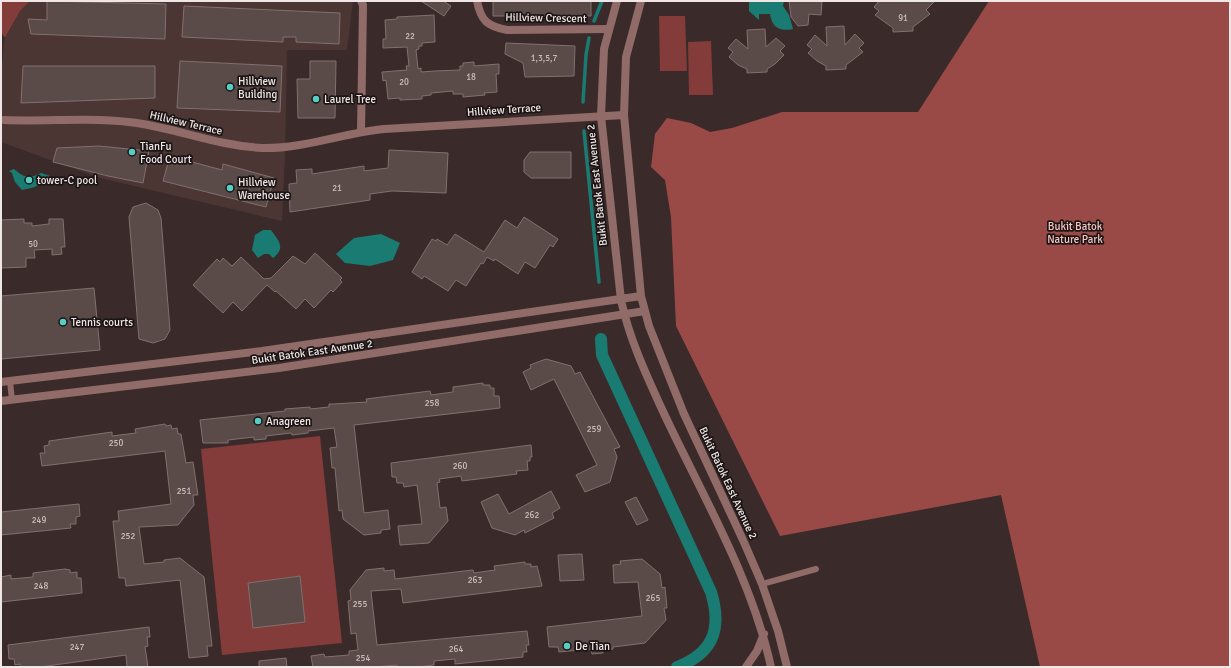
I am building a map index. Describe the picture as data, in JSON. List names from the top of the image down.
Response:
{
  "streets": {
    "street": ["Hillview Crescent", "Hillview Terrace", "Bukit Batok East Avenue 2"]
  },
  "crossings": [
    ["Hillview Crescent", "Bukit Batok East Avenue 2"],
    ["Hillview Terrace", "Bukit Batok East Avenue 2"]
  ],
  "parks": ["Bukit Batok Nature Park"],
  "places": [
    "Hillview Building",
    "Laurel Tree",
    "TianFu Food Court",
    "tower-C pool",
    "Hillview Warehouse",
    "Tennis courts",
    "Anagreen",
    "De Tian"
  ],
  "house_numbers": [
    "91",
    "22",
    "1,3,5,7",
    "18",
    "20",
    "21",
    "50",
    "258",
    "259",
    "250",
    "260",
    "251",
    "262",
    "249",
    "252",
    "263",
    "248",
    "265",
    "255",
    "247",
    "264",
    "254"
  ]
}
